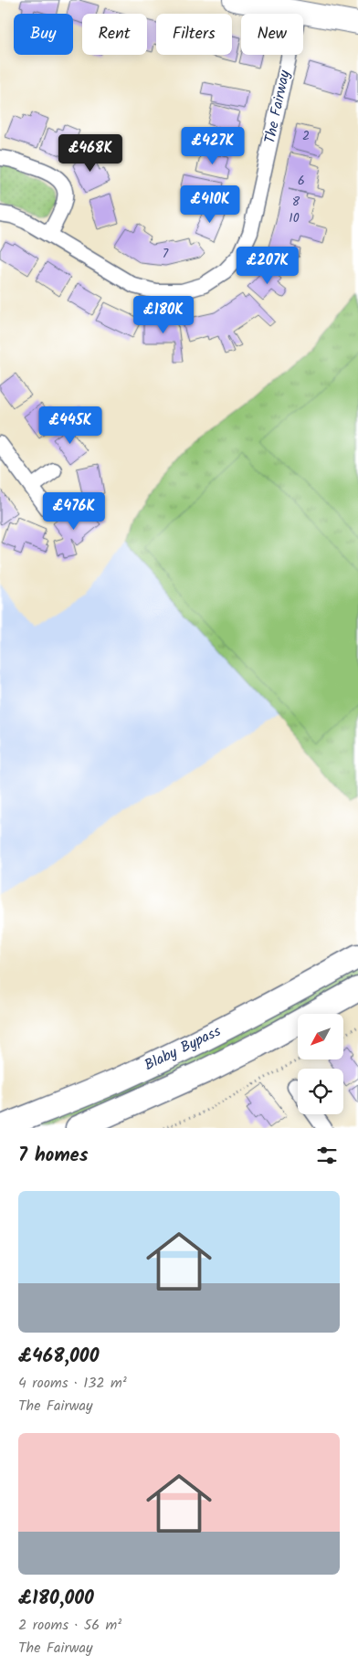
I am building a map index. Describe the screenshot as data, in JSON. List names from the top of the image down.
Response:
{
  "streets": {
    "main road": ["Blaby Bypass"],
    "street": ["The Fairway"]
  },
  "house_numbers": [
    "2",
    "6",
    "8",
    "10",
    "7"
  ],
  "north": "bottom left",
  "page": {
    "chip": [
      "Buy",
      "Rent",
      "Filters",
      "New"
    ],
    "price": [
      "£427K",
      "£468K",
      "£410K",
      "£207K",
      "£180K",
      "£445K",
      "£476K"
    ],
    "heading": "7 homes",
    "list": [
      {
        "name": "£468,000",
        "note": "4 rooms · 132 m² · The Fairway"
      },
      {
        "name": "£180,000",
        "note": "2 rooms · 56 m² · The Fairway"
      }
    ]
  }
}
